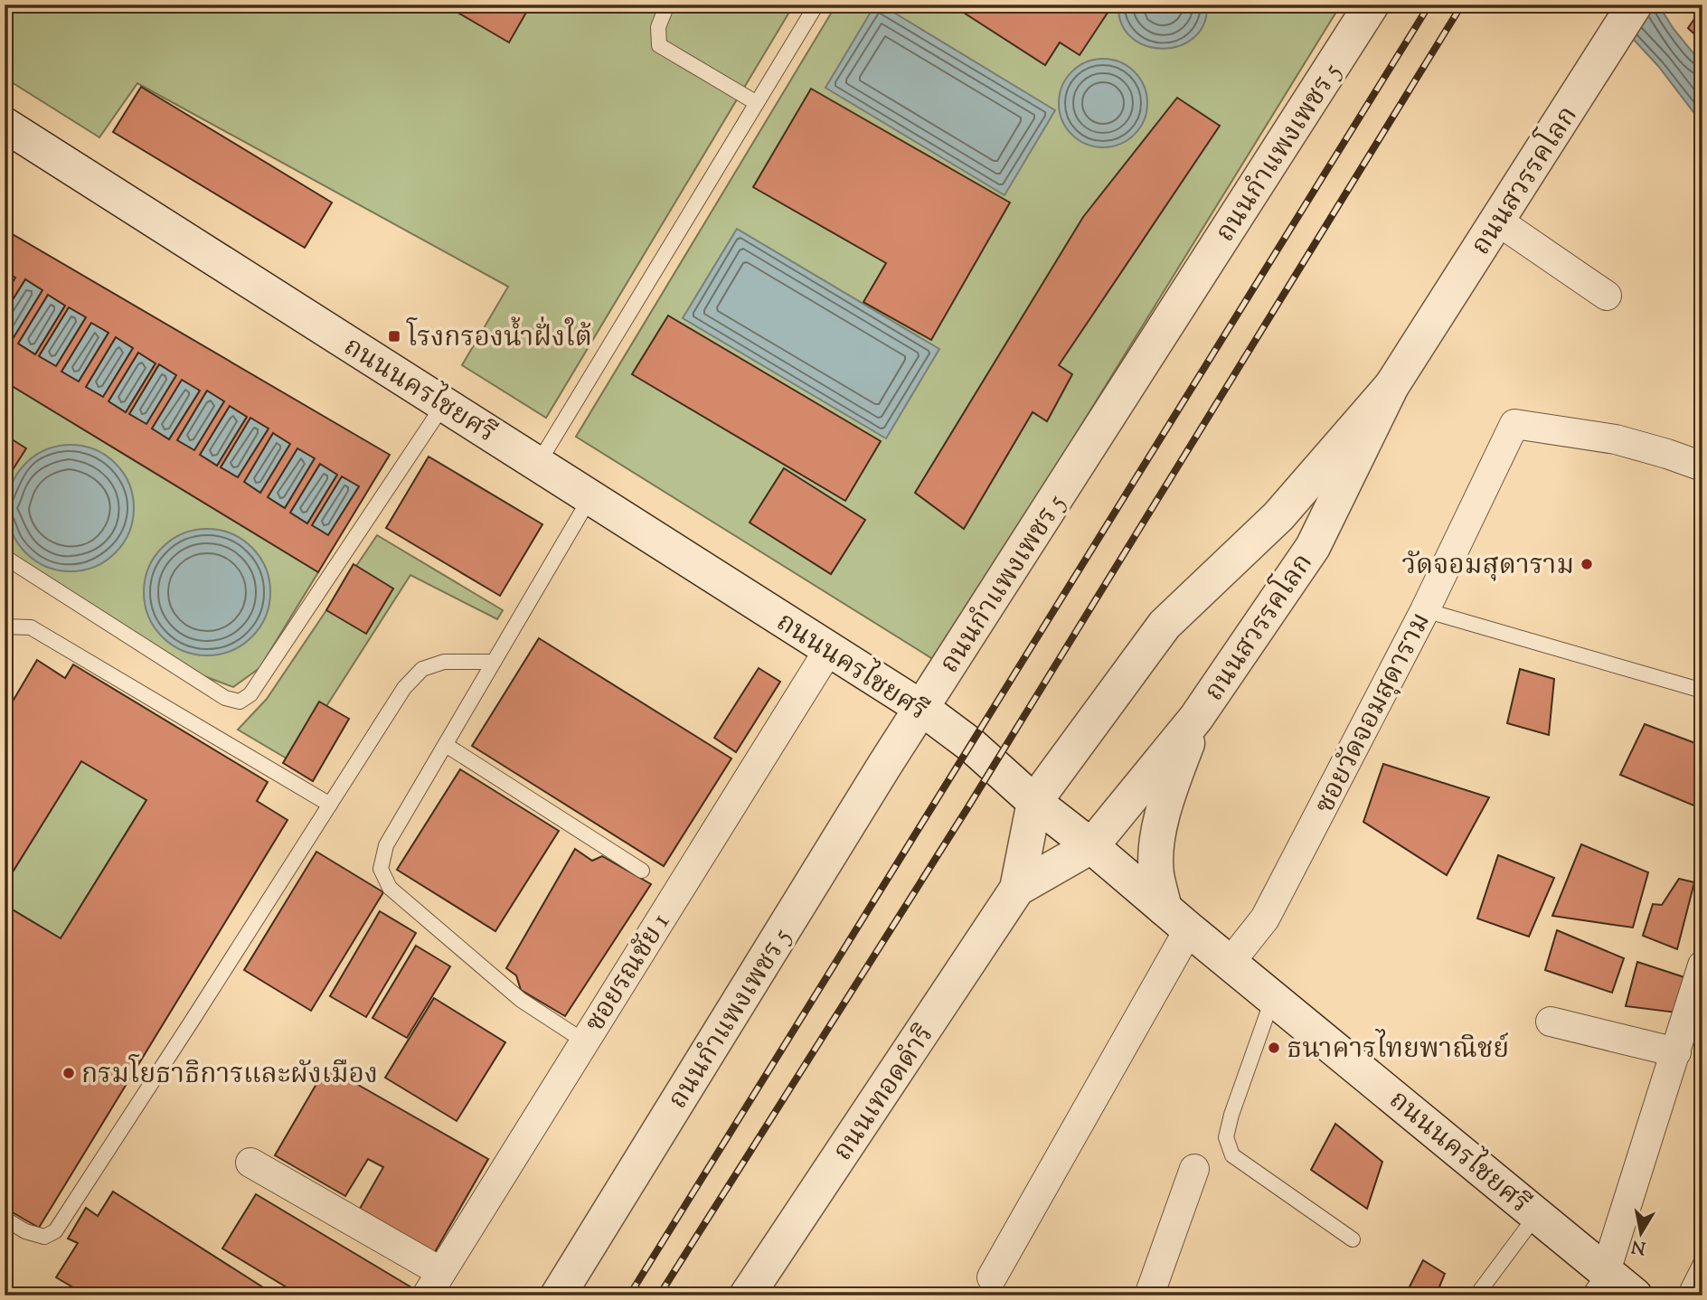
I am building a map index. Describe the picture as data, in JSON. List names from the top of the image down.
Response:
{
  "streets": {
    "street": [
      "ถนนกำแพงเพชร 5",
      "ถนนสวรรคโลก",
      "ถนนนครไชยศรี",
      "ซอยวัดจอมสุดาราม",
      "ซอยรณชัย 1",
      "ถนนเทอดดำริ"
    ]
  },
  "crossings": [
    ["ถนนกำแพงเพชร 5", "ถนนนครไชยศรี"],
    ["ถนนสวรรคโลก", "ถนนนครไชยศรี"],
    ["ถนนสวรรคโลก", "ถนนเทอดดำริ"],
    ["ถนนนครไชยศรี", "ซอยวัดจอมสุดาราม"],
    ["ถนนนครไชยศรี", "ซอยรณชัย 1"],
    ["ถนนนครไชยศรี", "ถนนเทอดดำริ"]
  ],
  "places": {
    "transit": ["โรงกรองน้ำฝั่งใต้"],
    "other": ["วัดจอมสุดาราม", "ธนาคารไทยพาณิชย์", "กรมโยธาธิการและผังเมือง"]
  },
  "north": "bottom"
}
